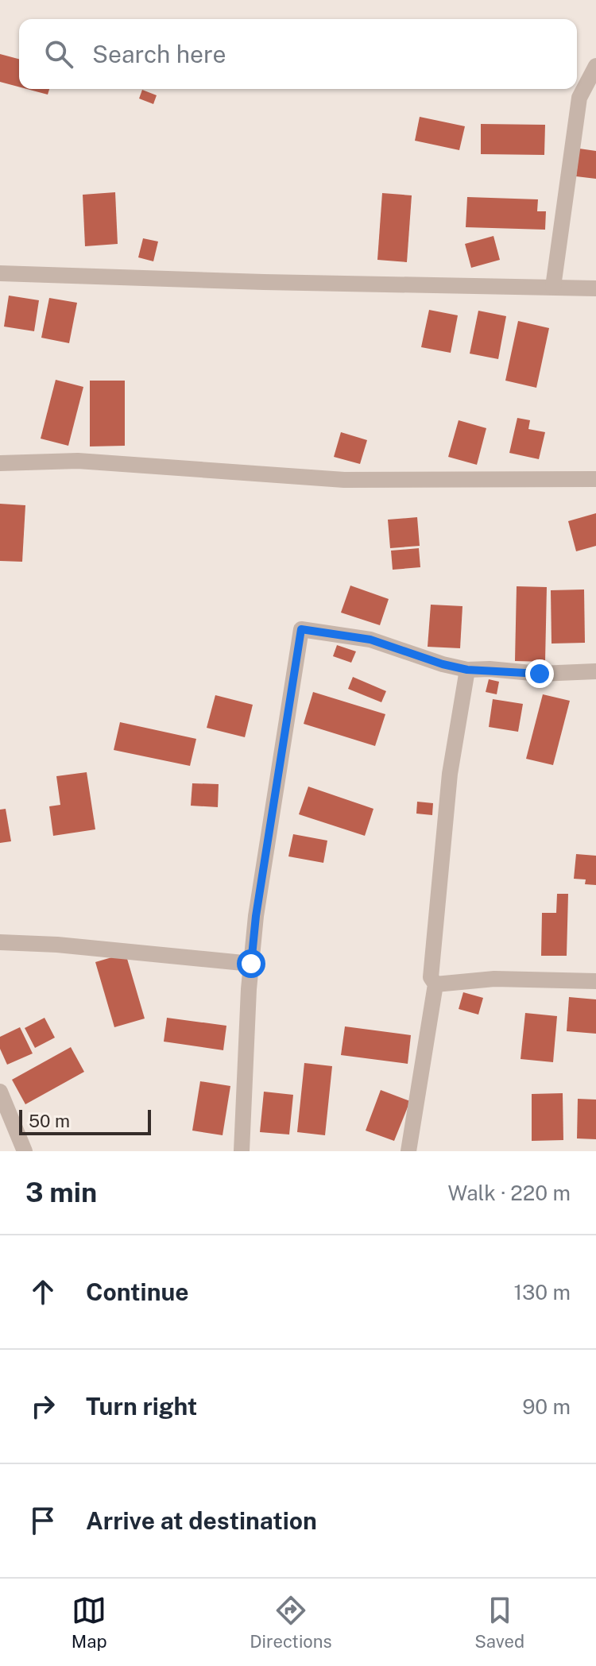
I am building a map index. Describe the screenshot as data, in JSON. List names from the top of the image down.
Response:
{
  "scale_bar": "50 m",
  "page": {
    "search": "Search here",
    "scale": "50 m",
    "heading": ["3 min", "Walk · 220 m"],
    "list": [
      ["Continue", "130 m"],
      ["Turn right", "90 m"],
      "Arrive at destination"
    ],
    "nav": ["Map", "Directions", "Saved"]
  }
}
